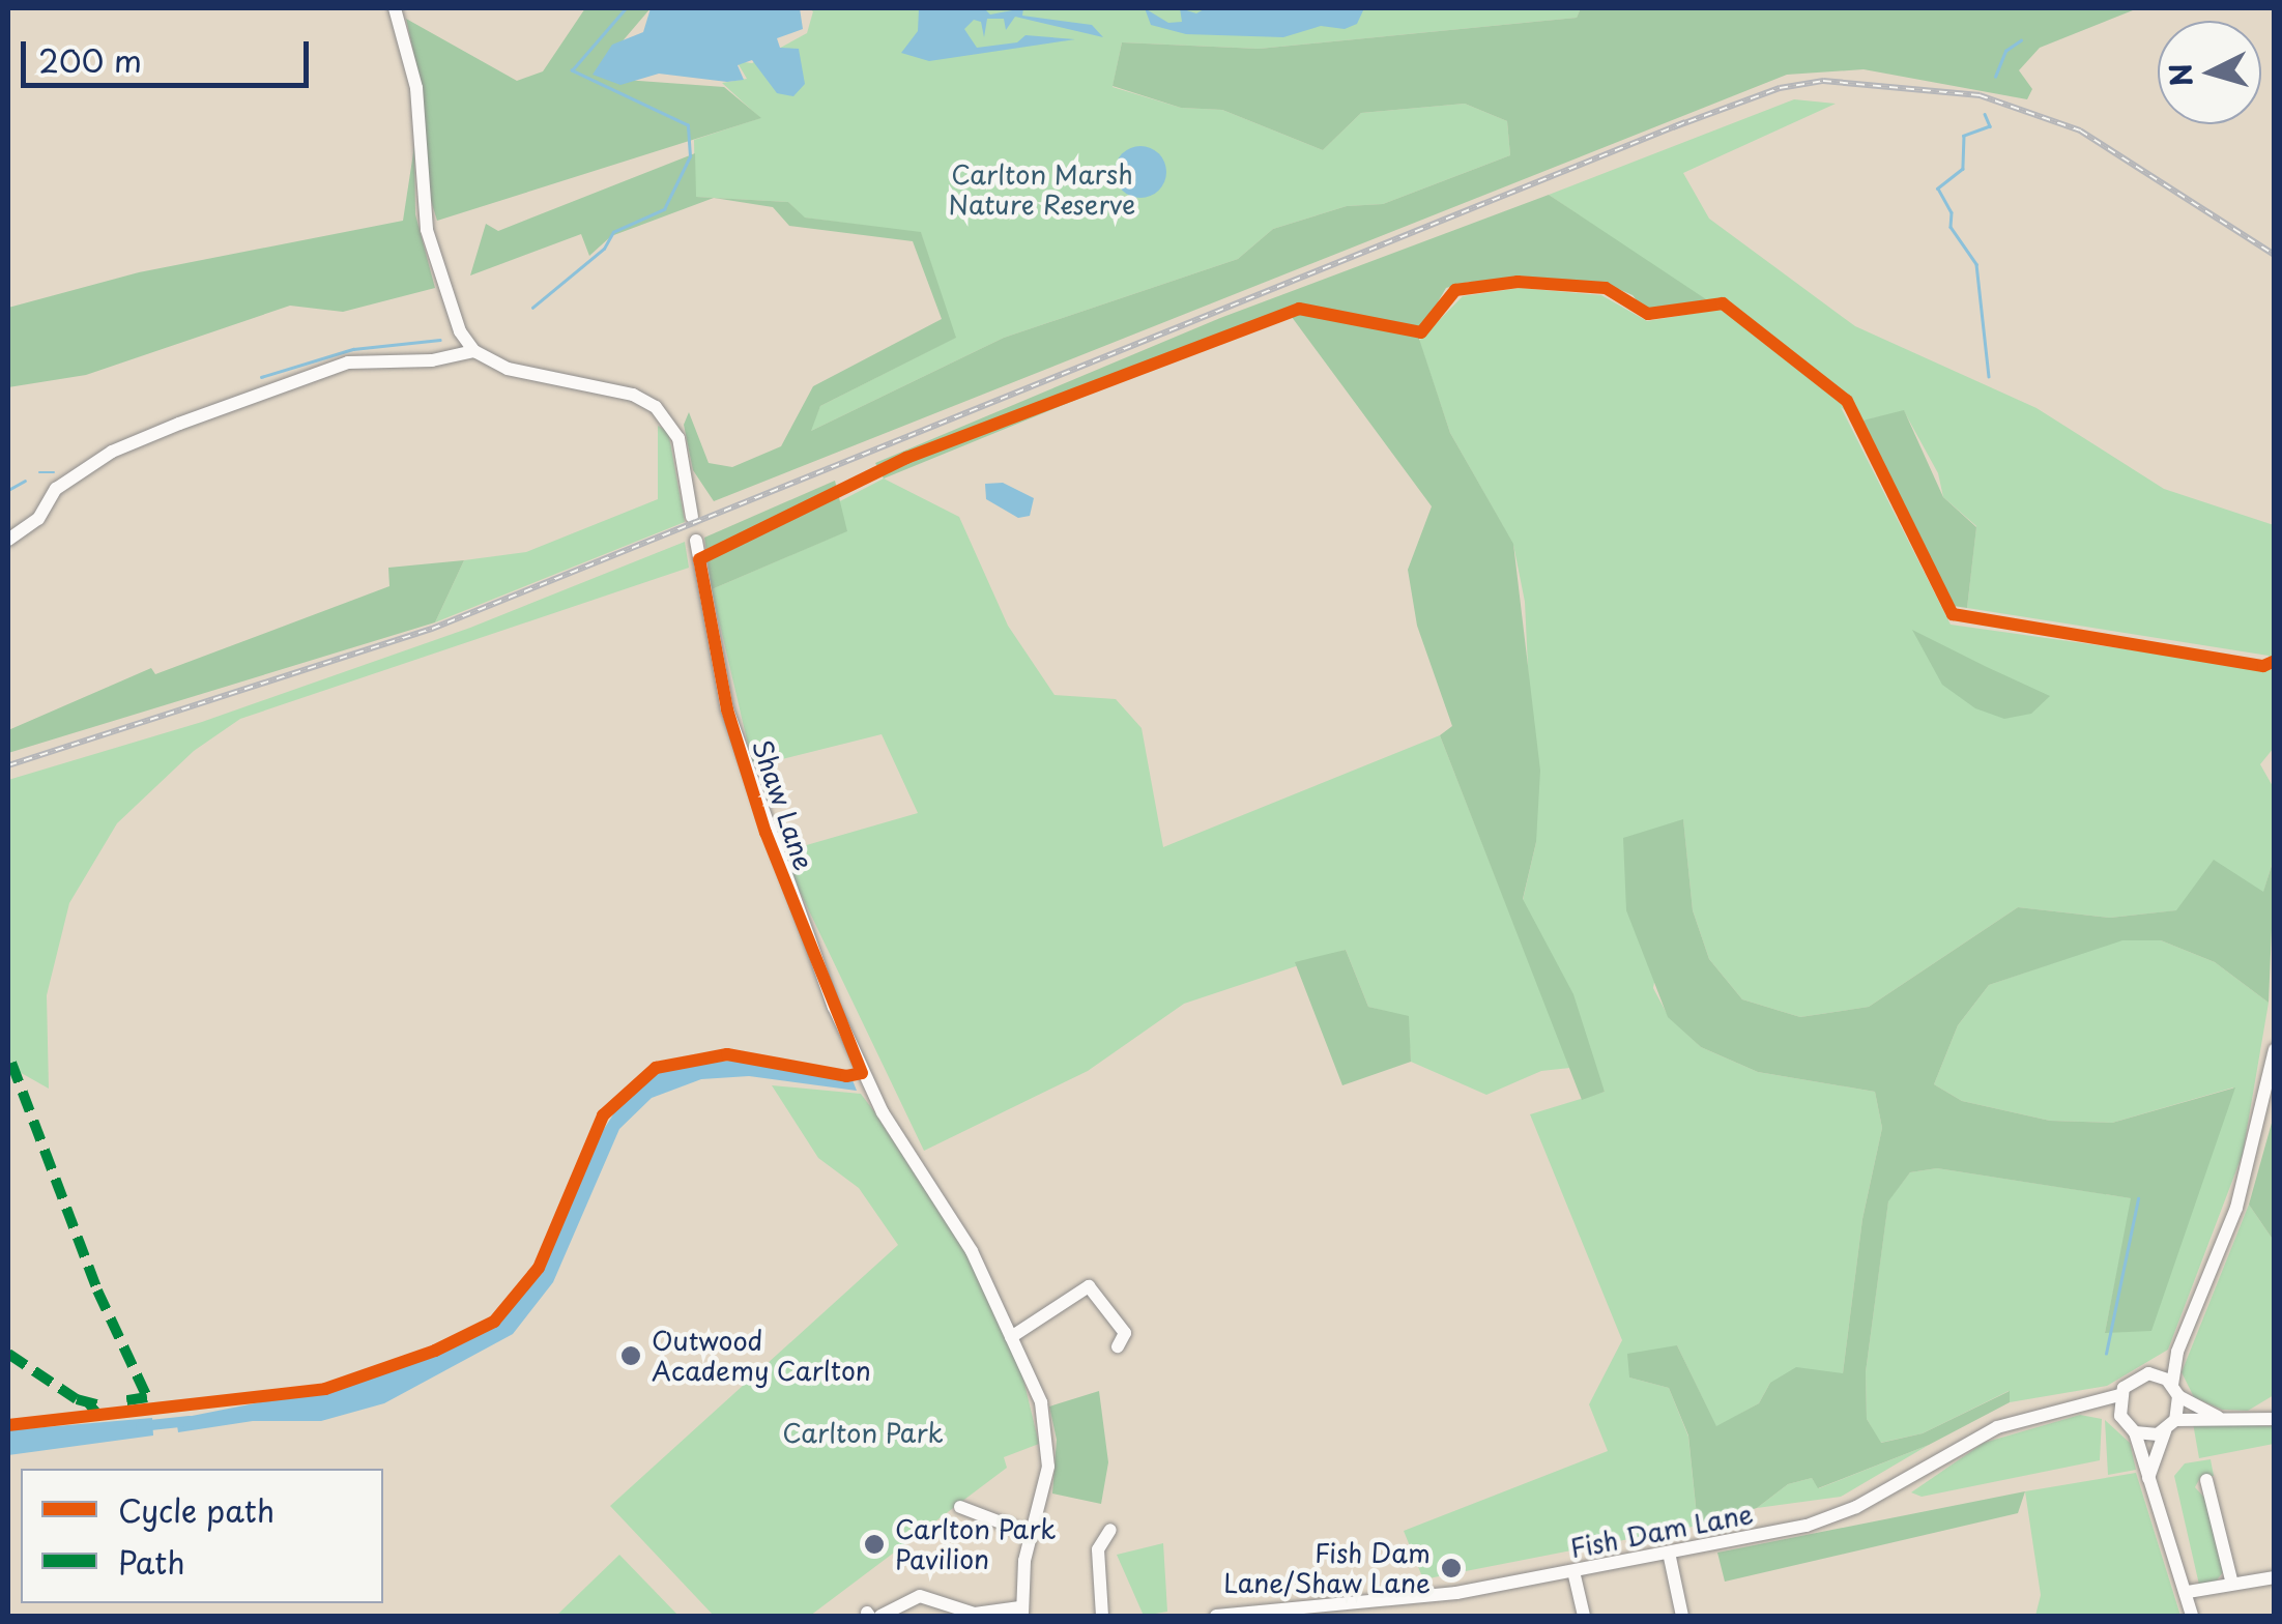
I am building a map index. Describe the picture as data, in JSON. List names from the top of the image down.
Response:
{
  "streets": {
    "street": ["Shaw Lane", "Fish Dam Lane"]
  },
  "parks": ["Carlton Marsh Nature Reserve", "Carlton Park"],
  "places": ["Outwood Academy Carlton", "Carlton Park Pavilion", "Fish Dam Lane/Shaw Lane"],
  "legend": ["Cycle path", "Path"],
  "scale_bar": "200 m",
  "north": "left"
}
